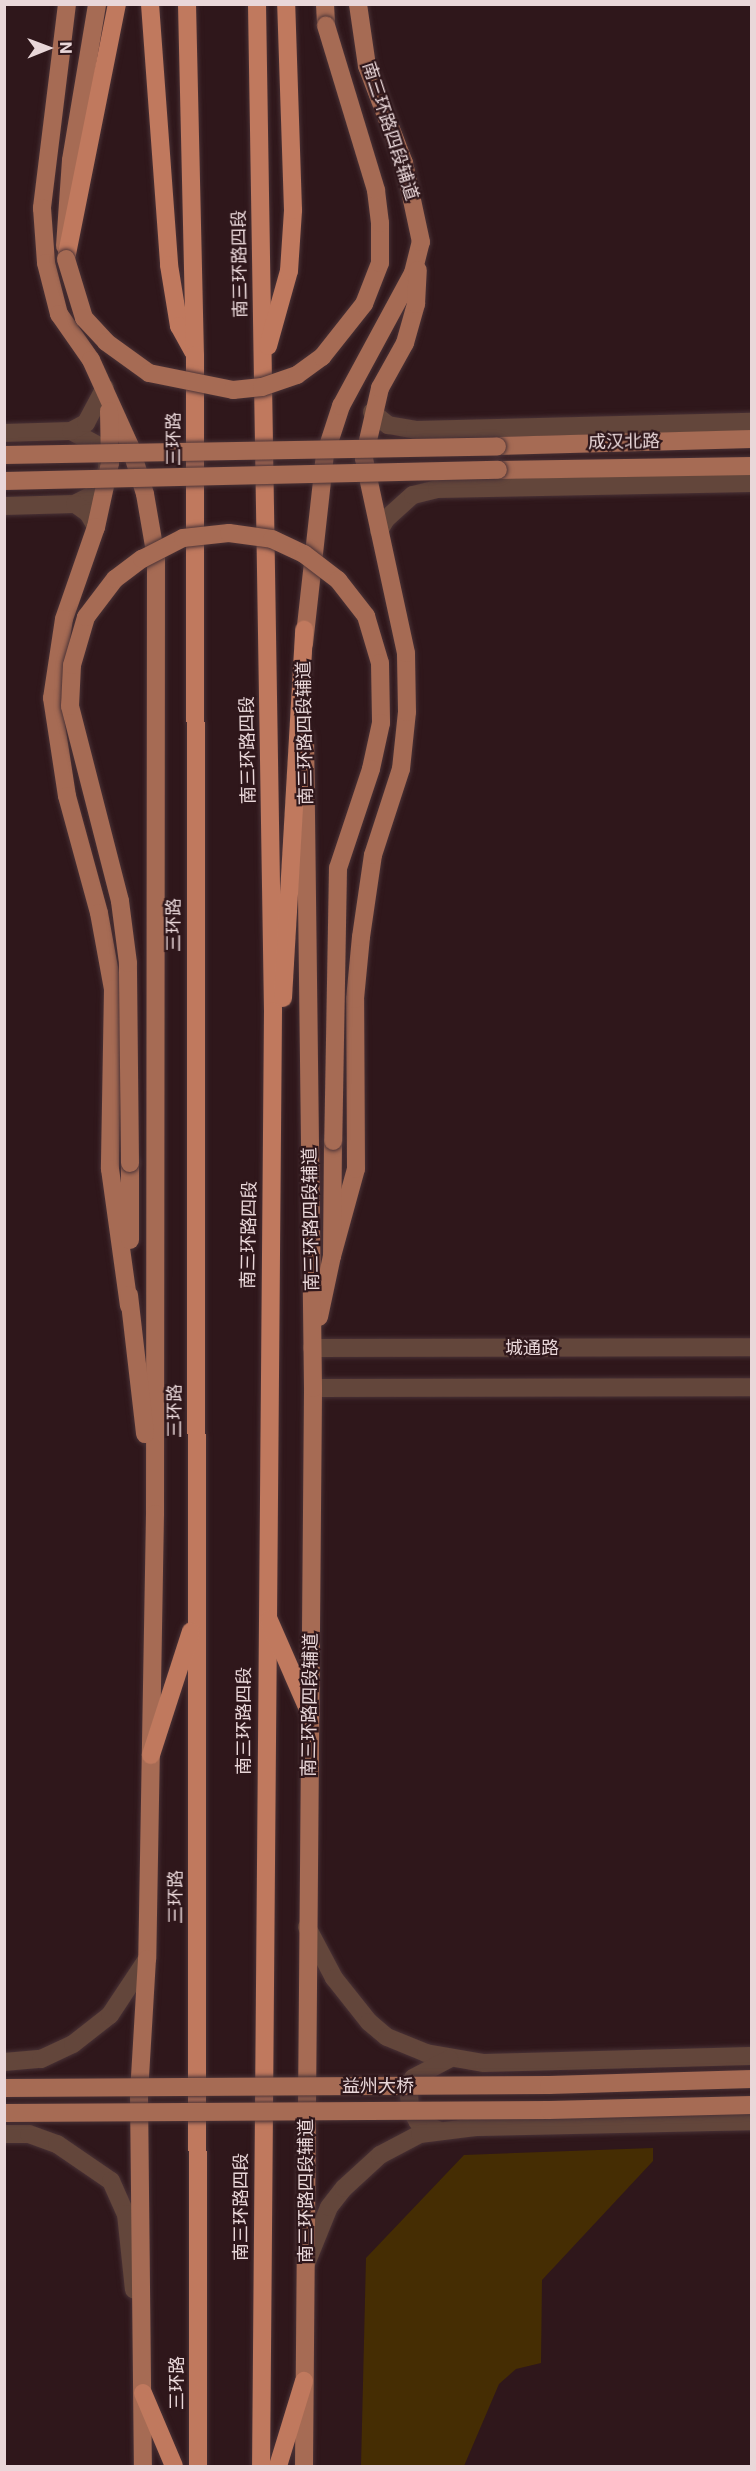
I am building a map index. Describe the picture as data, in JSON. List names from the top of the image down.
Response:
{
  "streets": {
    "highway": ["南三环路四段", "三环路"],
    "main road": ["南三环路四段辅道", "成汉北路", "益州大桥"],
    "street": ["城通路"]
  },
  "crossings": [
    ["南三环路四段辅道", "城通路"]
  ],
  "north": "right"
}
